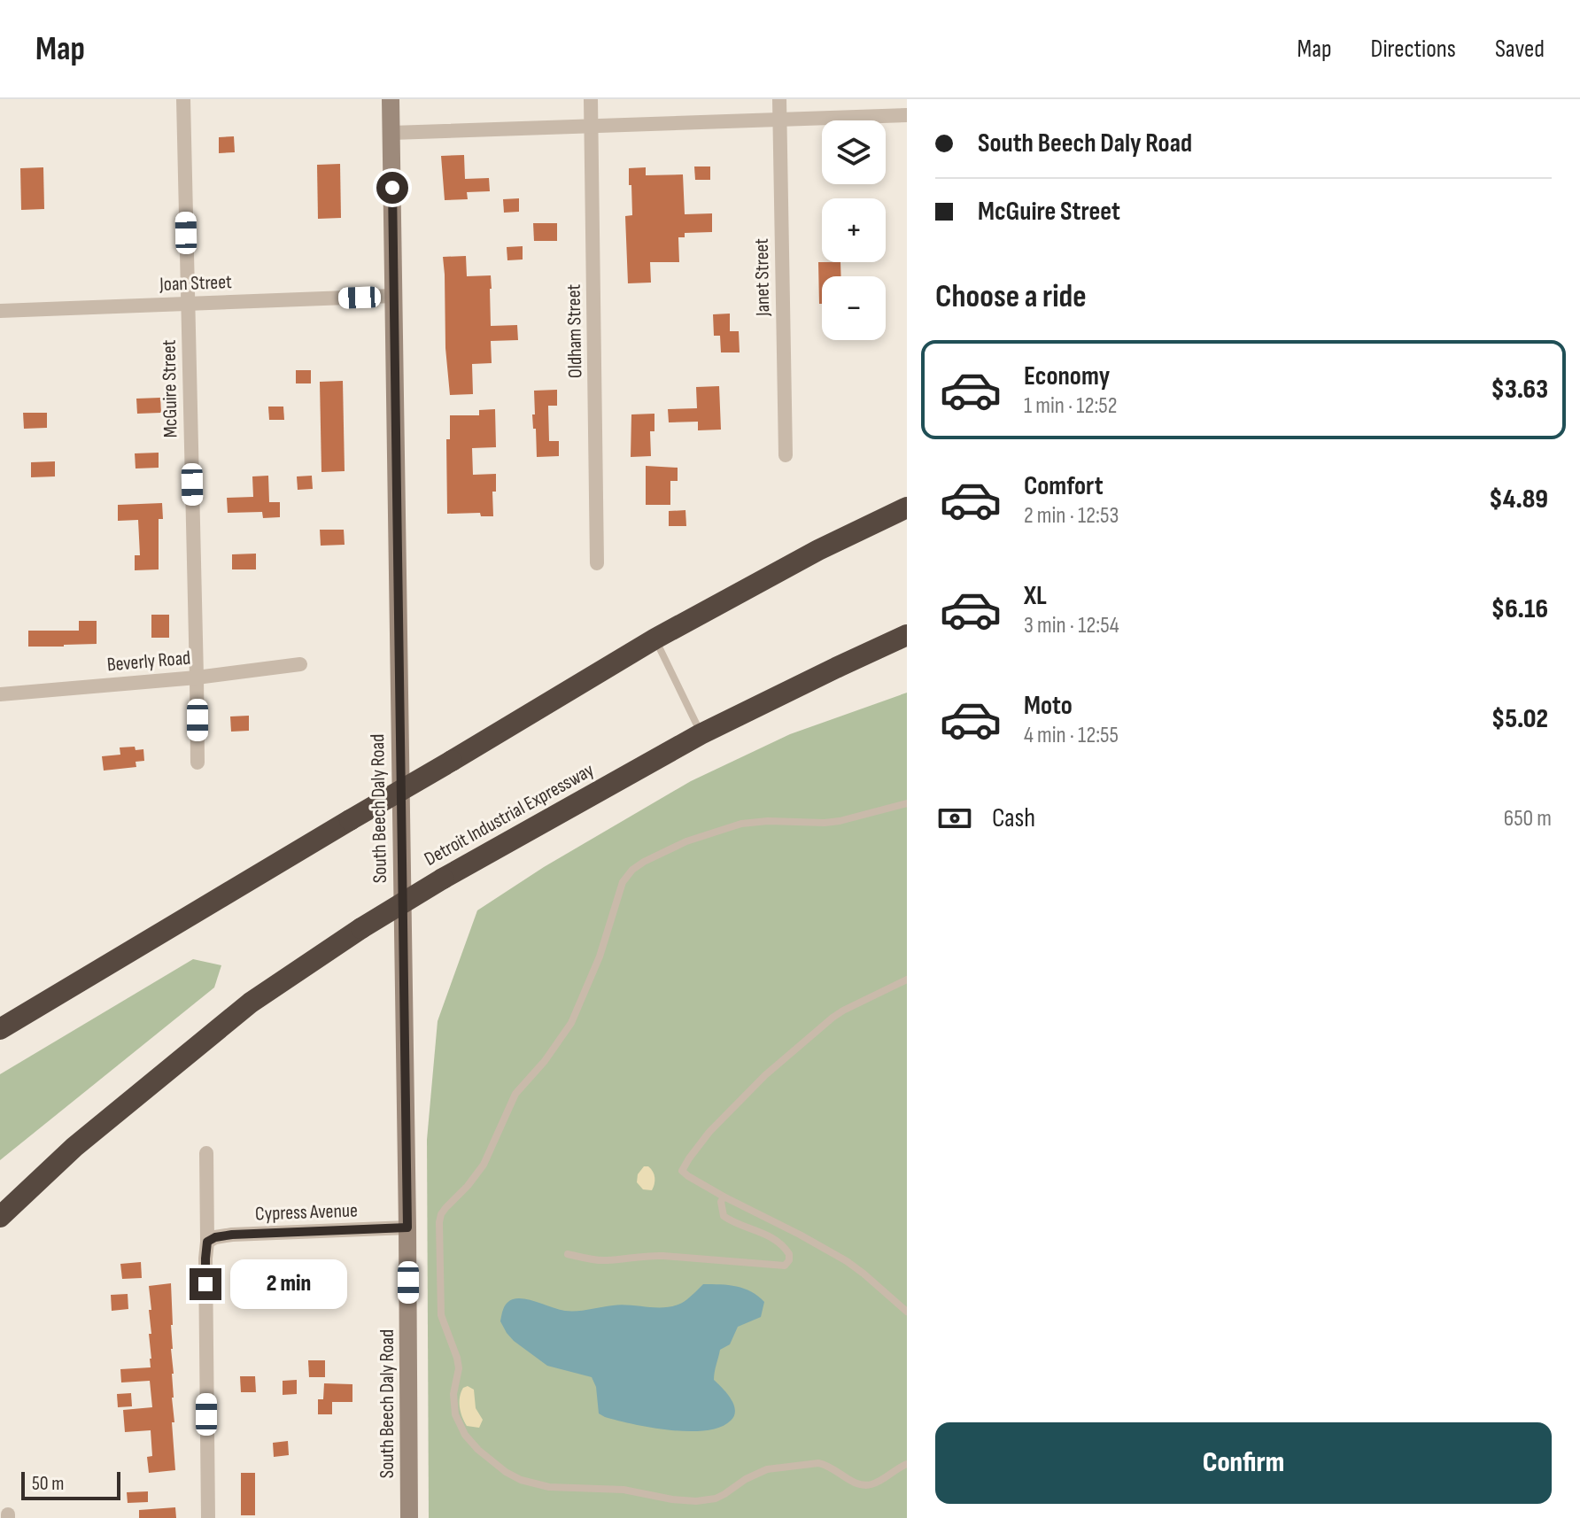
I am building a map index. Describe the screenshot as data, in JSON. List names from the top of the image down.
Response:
{
  "streets": {
    "highway": ["Detroit Industrial Expressway"],
    "street": [
      "Janet Street",
      "Joan Street",
      "Oldham Street",
      "McGuire Street",
      "Beverly Road",
      "South Beech Daly Road",
      "Cypress Avenue"
    ]
  },
  "crossings": [
    ["Joan Street", "McGuire Street"],
    ["Joan Street", "South Beech Daly Road"],
    ["McGuire Street", "Beverly Road"],
    ["South Beech Daly Road", "Cypress Avenue"]
  ],
  "scale_bar": "50 m",
  "page": {
    "header": "Map",
    "nav": ["Map", "Directions", "Saved"],
    "banner": ["South Beech Daly Road", "McGuire Street"],
    "map_buttons": ["+", "−"],
    "heading": "Choose a ride",
    "list": [
      {
        "name": "Economy",
        "note": "1 min · 12:52",
        "value": "$3.63"
      },
      {
        "name": "Comfort",
        "note": "2 min · 12:53",
        "value": "$4.89"
      },
      {
        "name": "XL",
        "note": "3 min · 12:54",
        "value": "$6.16"
      },
      {
        "name": "Moto",
        "note": "4 min · 12:55",
        "value": "$5.02"
      }
    ],
    "pay": ["Cash", "650 m"],
    "bubble": "2 min",
    "buttons": "Confirm",
    "scale": "50 m"
  }
}
